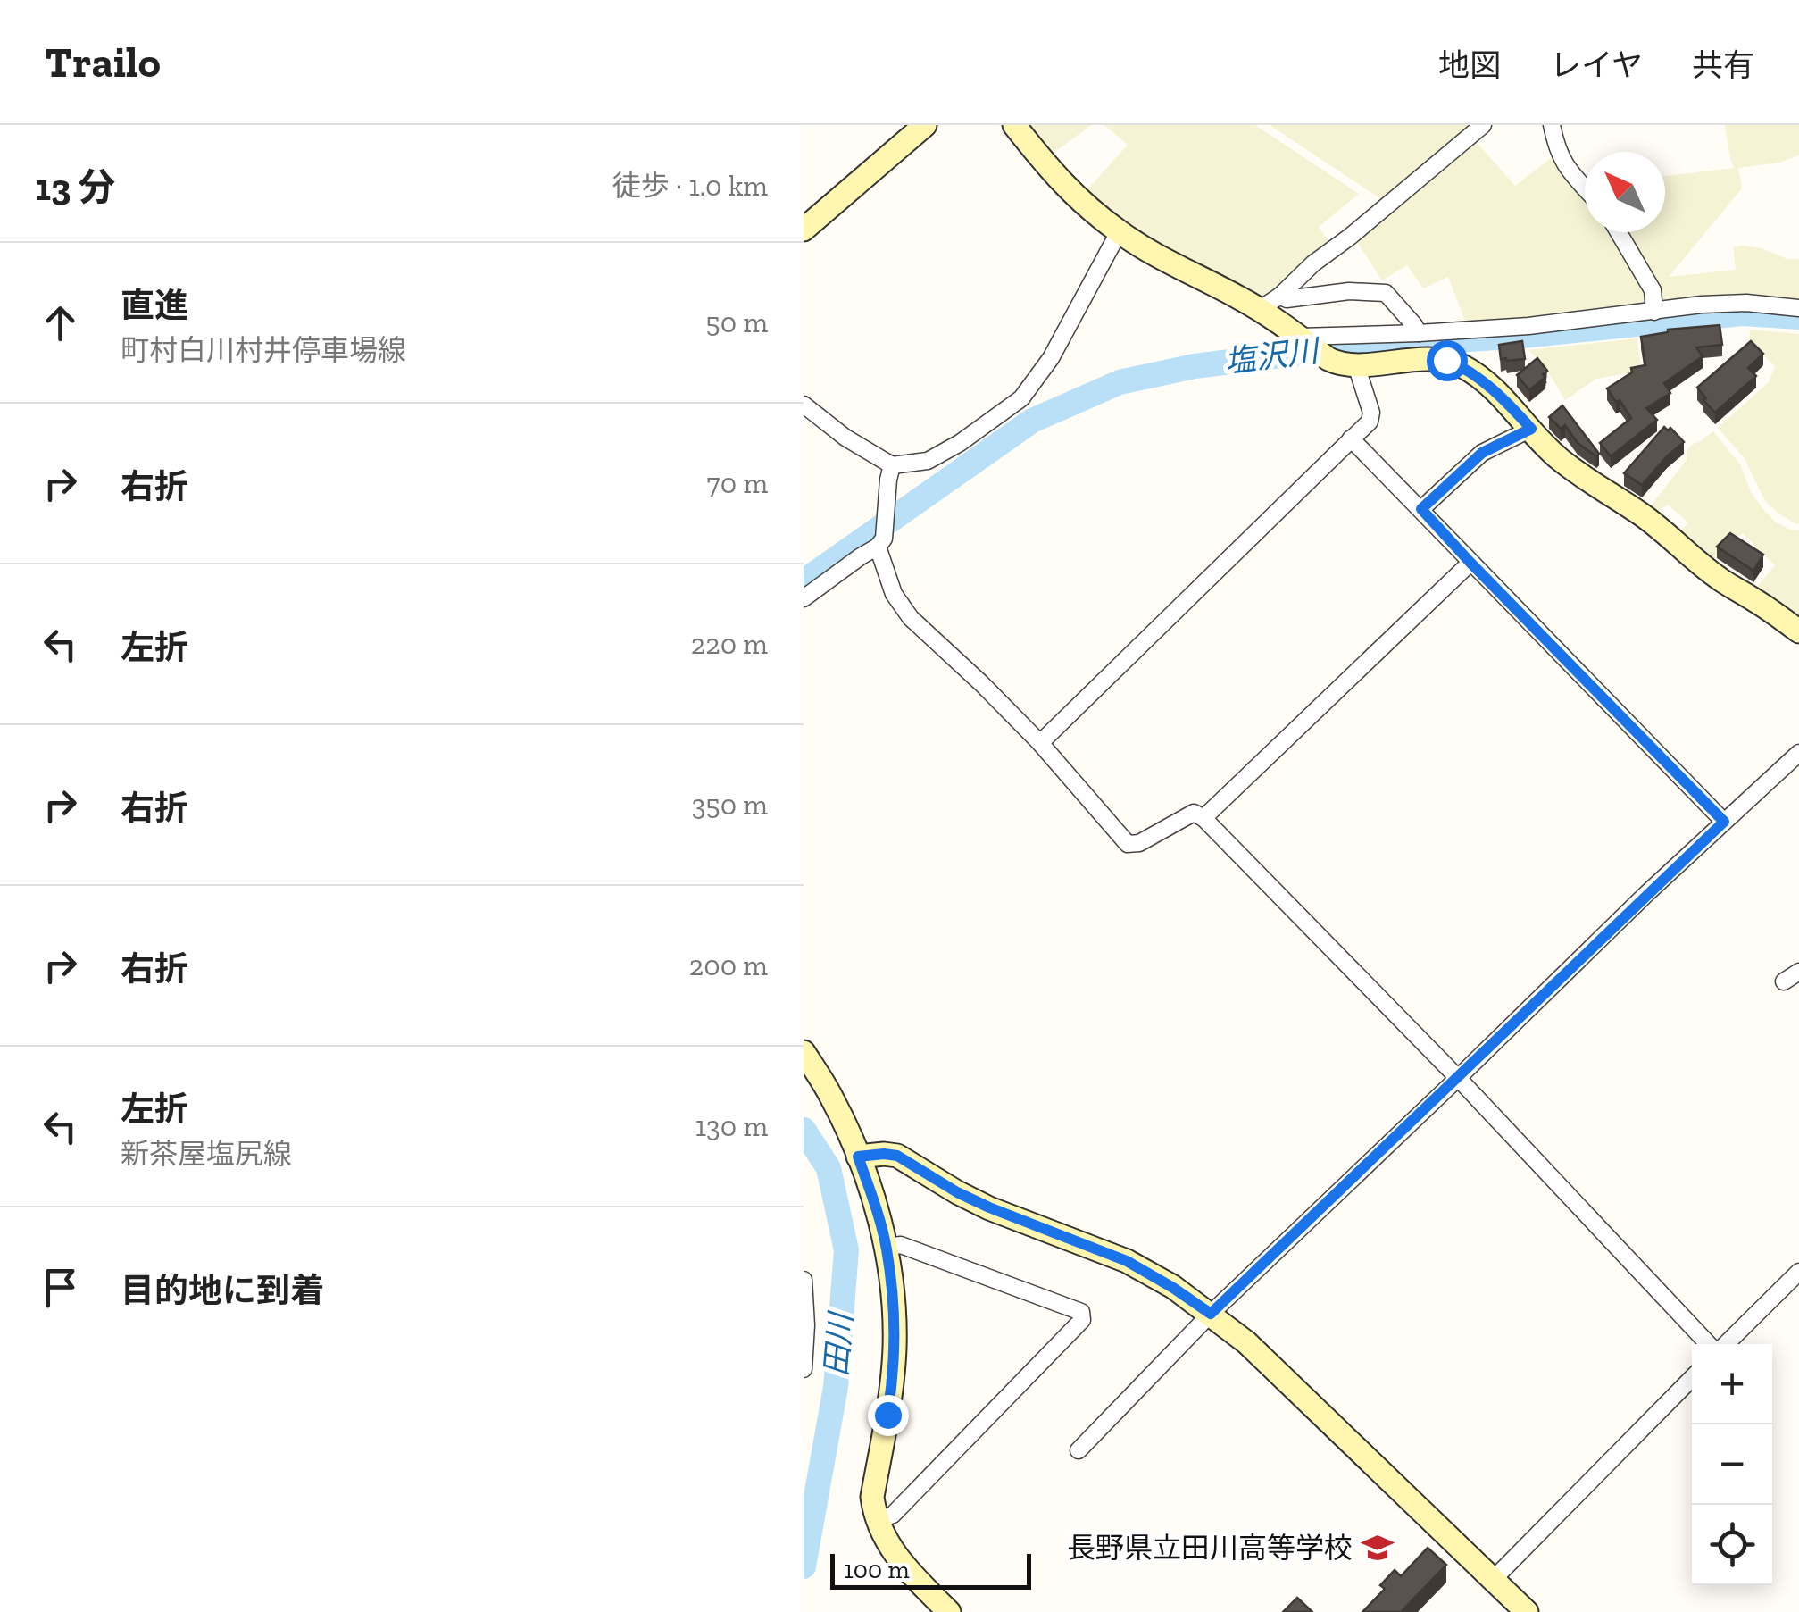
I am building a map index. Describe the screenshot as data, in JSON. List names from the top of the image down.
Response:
{
  "water": ["塩沢川", "田川"],
  "places": {
    "school or university": ["長野県立田川高等学校"]
  },
  "scale_bar": "100 m",
  "north": "top left",
  "page": {
    "header": "Trailo",
    "nav": ["地図", "レイヤ", "共有"],
    "heading": ["13 分", "徒歩 · 1.0 km"],
    "list": [
      ["直進", "町村白川村井停車場線", "50 m"],
      ["右折", "70 m"],
      ["左折", "220 m"],
      ["右折", "350 m"],
      ["右折", "200 m"],
      ["左折", "新茶屋塩尻線", "130 m"],
      "目的地に到着"
    ],
    "map_buttons": ["+", "−"],
    "scale": "100 m"
  }
}
